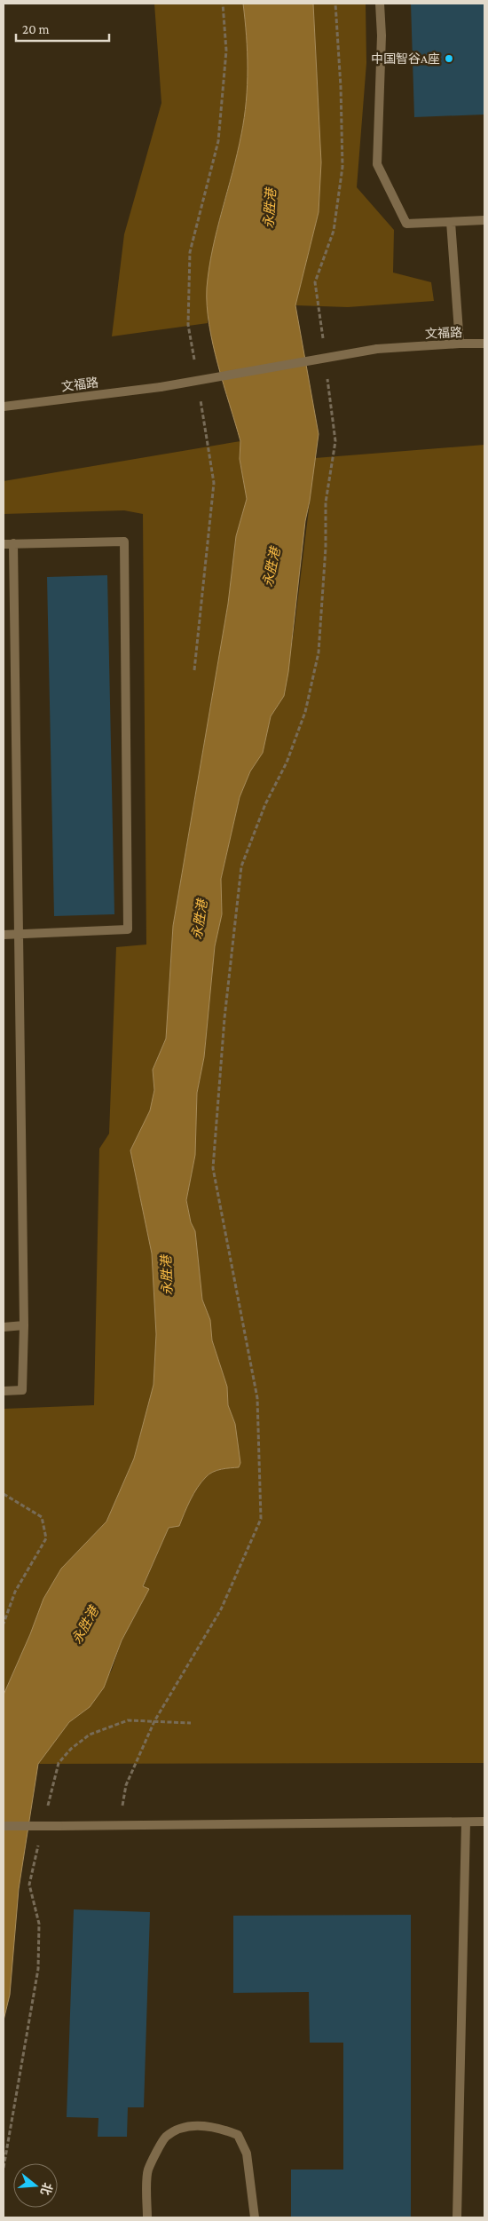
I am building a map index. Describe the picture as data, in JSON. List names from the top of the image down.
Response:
{
  "streets": {
    "street": ["文福路"]
  },
  "water": ["永胜港"],
  "places": ["中国智谷A座"],
  "scale_bar": "20 m",
  "north": "right"
}
